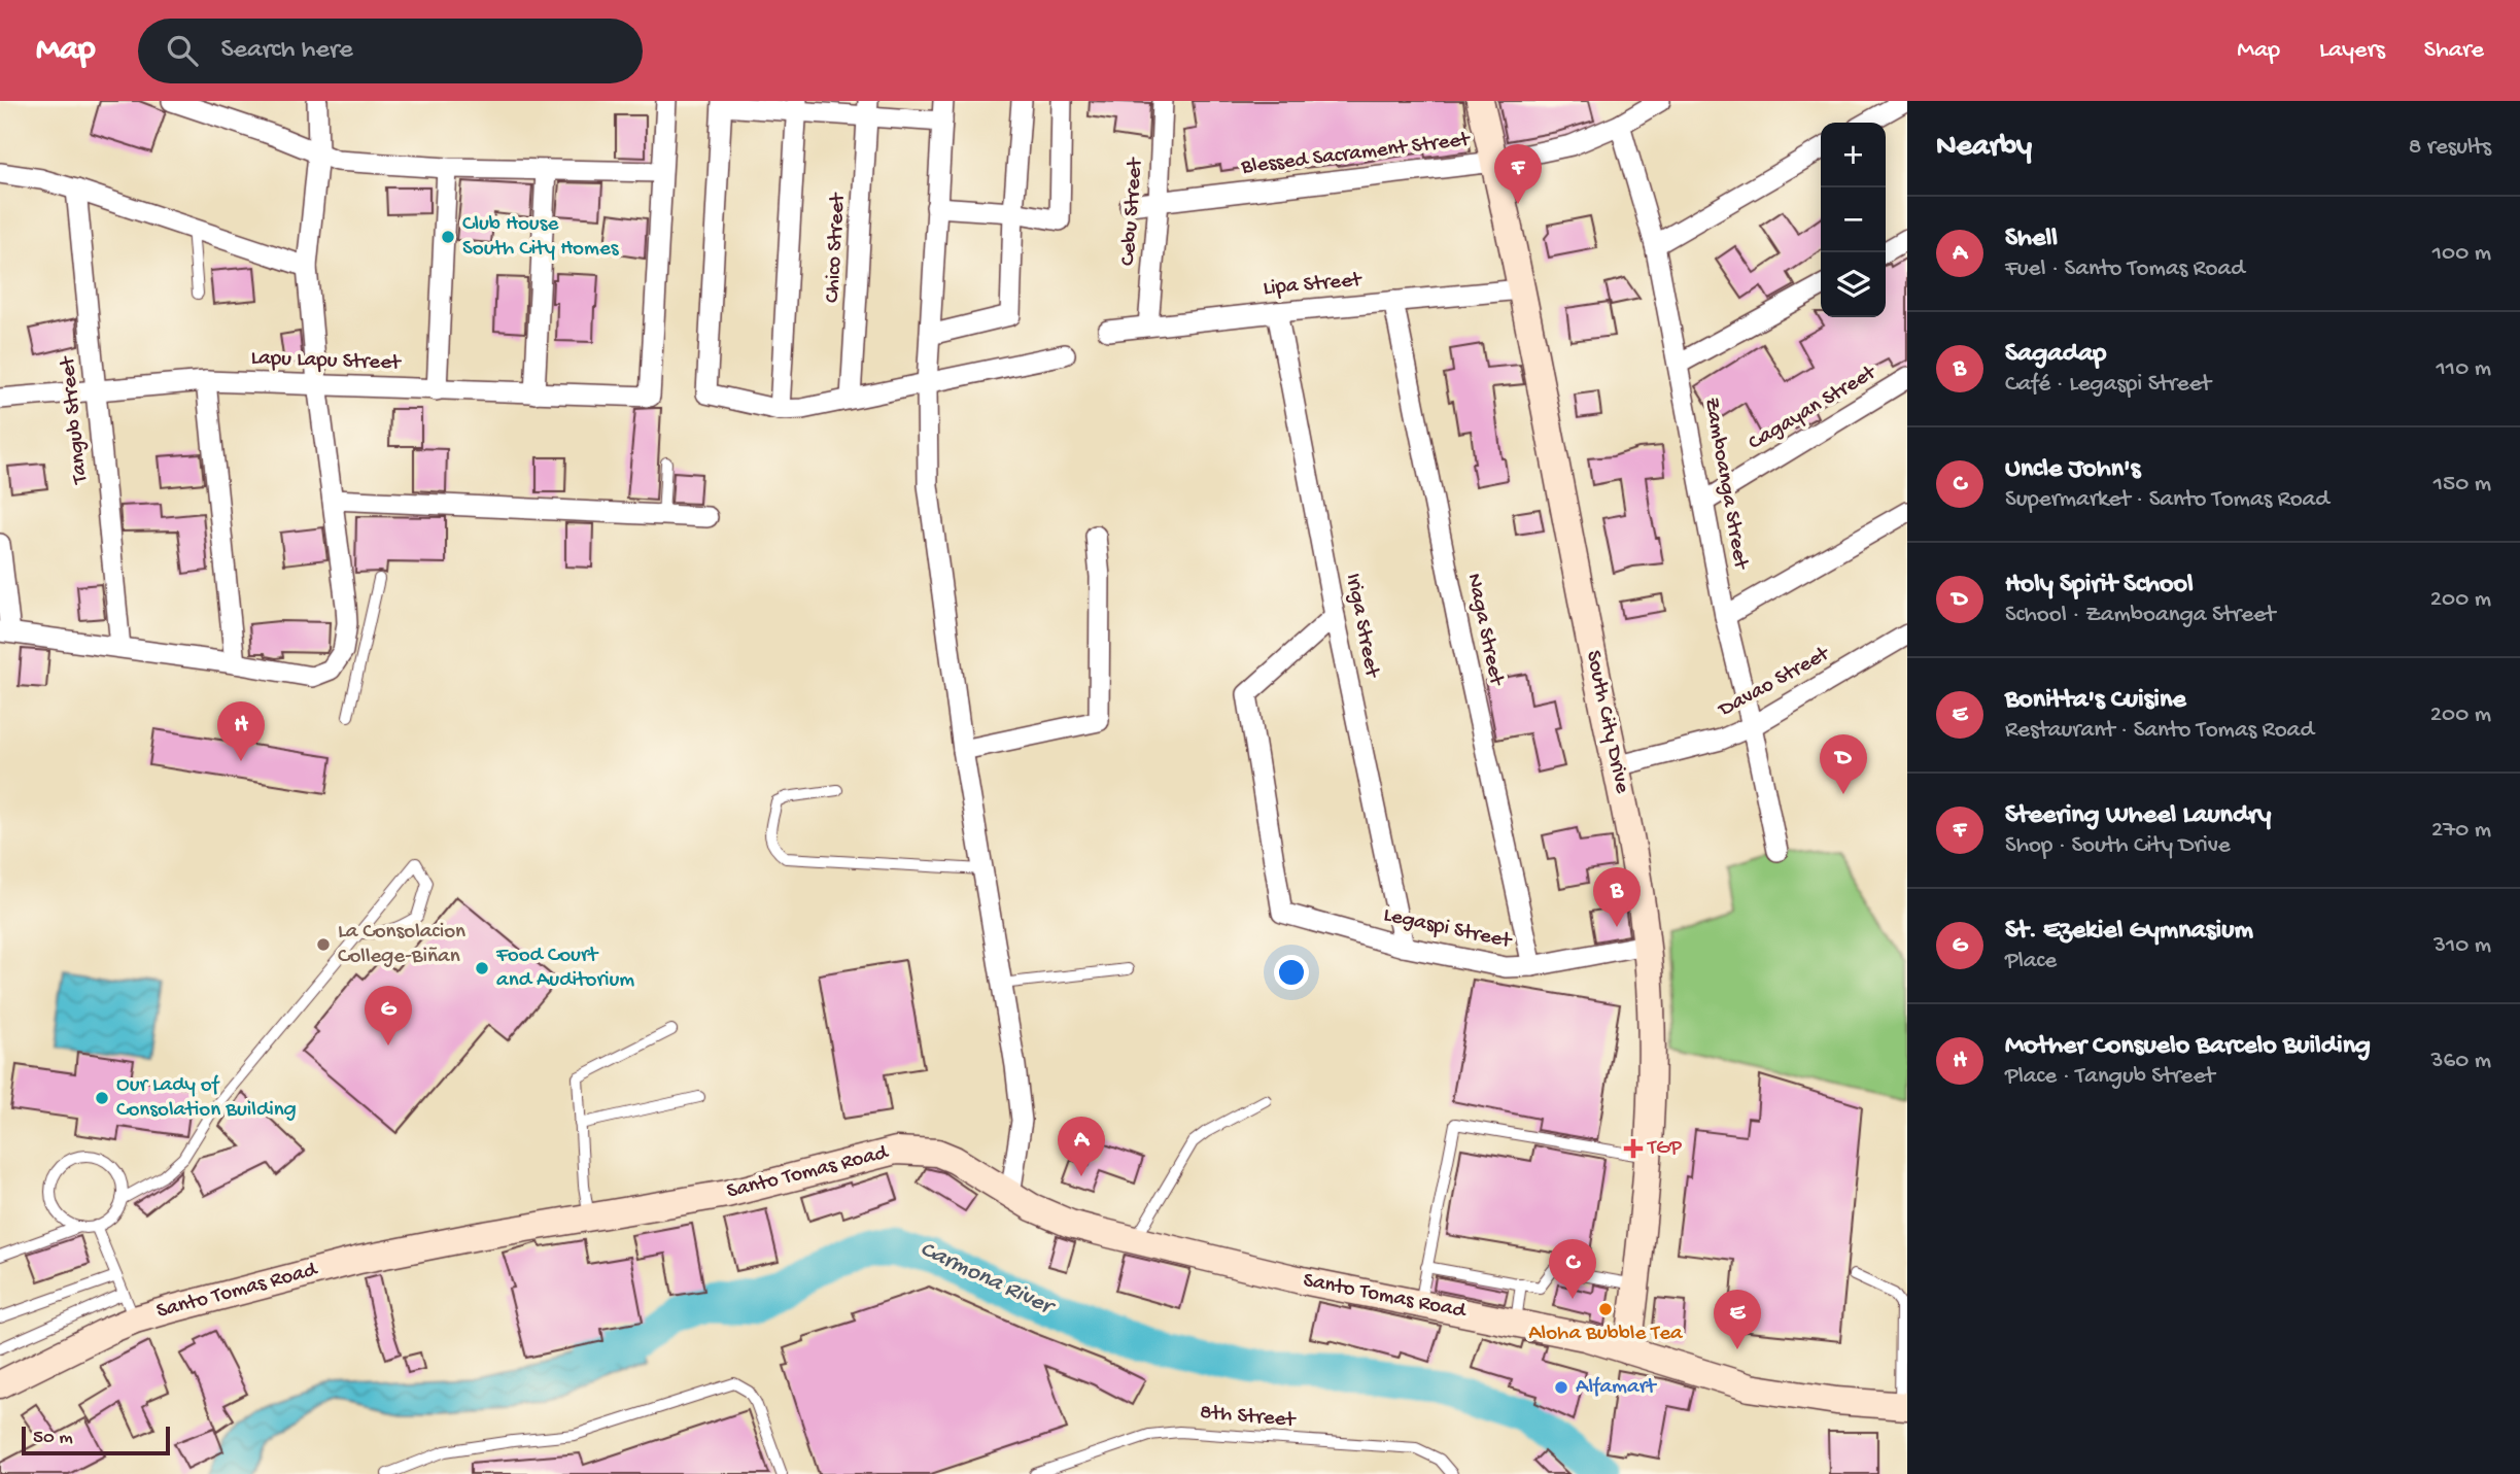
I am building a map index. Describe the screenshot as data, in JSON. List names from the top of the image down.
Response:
{
  "streets": {
    "street": [
      "Blessed Sacrament Street",
      "Cebu Street",
      "Chico Street",
      "Lipa Street",
      "Lapu Lapu Street",
      "Cagayan Street",
      "Tangub Street",
      "Zamboanga Street",
      "Iriga Street",
      "Naga Street",
      "Davao Street",
      "South City Drive",
      "Legaspi Street",
      "Santo Tomas Road"
    ],
    "lane": ["8th Street"]
  },
  "crossings": [
    ["Blessed Sacrament Street", "Cebu Street"],
    ["Blessed Sacrament Street", "Zamboanga Street"],
    ["Blessed Sacrament Street", "South City Drive"],
    ["Cebu Street", "Lipa Street"],
    ["Lipa Street", "Iriga Street"],
    ["Lipa Street", "Naga Street"],
    ["Lipa Street", "South City Drive"],
    ["Lapu Lapu Street", "Tangub Street"],
    ["Cagayan Street", "Zamboanga Street"],
    ["Zamboanga Street", "Davao Street"],
    ["Iriga Street", "Legaspi Street"],
    ["Naga Street", "Legaspi Street"],
    ["Davao Street", "South City Drive"],
    ["South City Drive", "Legaspi Street"],
    ["South City Drive", "Santo Tomas Road"]
  ],
  "water": ["Carmona River"],
  "places": {
    "other": [
      "Club House South City Homes",
      "La Consolacion College-Biñan",
      "Food Court and Auditorium",
      "Our Lady of Consolation Building",
      "Aloha Bubble Tea",
      "Alfamart"
    ],
    "health": ["TGP"]
  },
  "scale_bar": "50 m",
  "page": {
    "header": "Map",
    "search": "Search here",
    "nav": ["Map", "Layers", "Share"],
    "heading": ["Nearby", "8 results"],
    "map_buttons": ["+", "−"],
    "pins": [
      "F",
      "H",
      "D",
      "B",
      "G",
      "A",
      "C",
      "E"
    ],
    "list": [
      {
        "mark": "A",
        "name": "Shell",
        "note": "Fuel · Santo Tomas Road",
        "value": "100 m"
      },
      {
        "mark": "B",
        "name": "Sagadap",
        "note": "Café · Legaspi Street",
        "value": "110 m"
      },
      {
        "mark": "C",
        "name": "Uncle John's",
        "note": "Supermarket · Santo Tomas Road",
        "value": "150 m"
      },
      {
        "mark": "D",
        "name": "Holy Spirit School",
        "note": "School · Zamboanga Street",
        "value": "200 m"
      },
      {
        "mark": "E",
        "name": "Bonitta's Cuisine",
        "note": "Restaurant · Santo Tomas Road",
        "value": "200 m"
      },
      {
        "mark": "F",
        "name": "Steering Wheel Laundry",
        "note": "Shop · South City Drive",
        "value": "270 m"
      },
      {
        "mark": "G",
        "name": "St. Ezekiel Gymnasium",
        "note": "Place",
        "value": "310 m"
      },
      {
        "mark": "H",
        "name": "Mother Consuelo Barcelo Building",
        "note": "Place · Tangub Street",
        "value": "360 m"
      }
    ],
    "scale": "50 m"
  }
}
